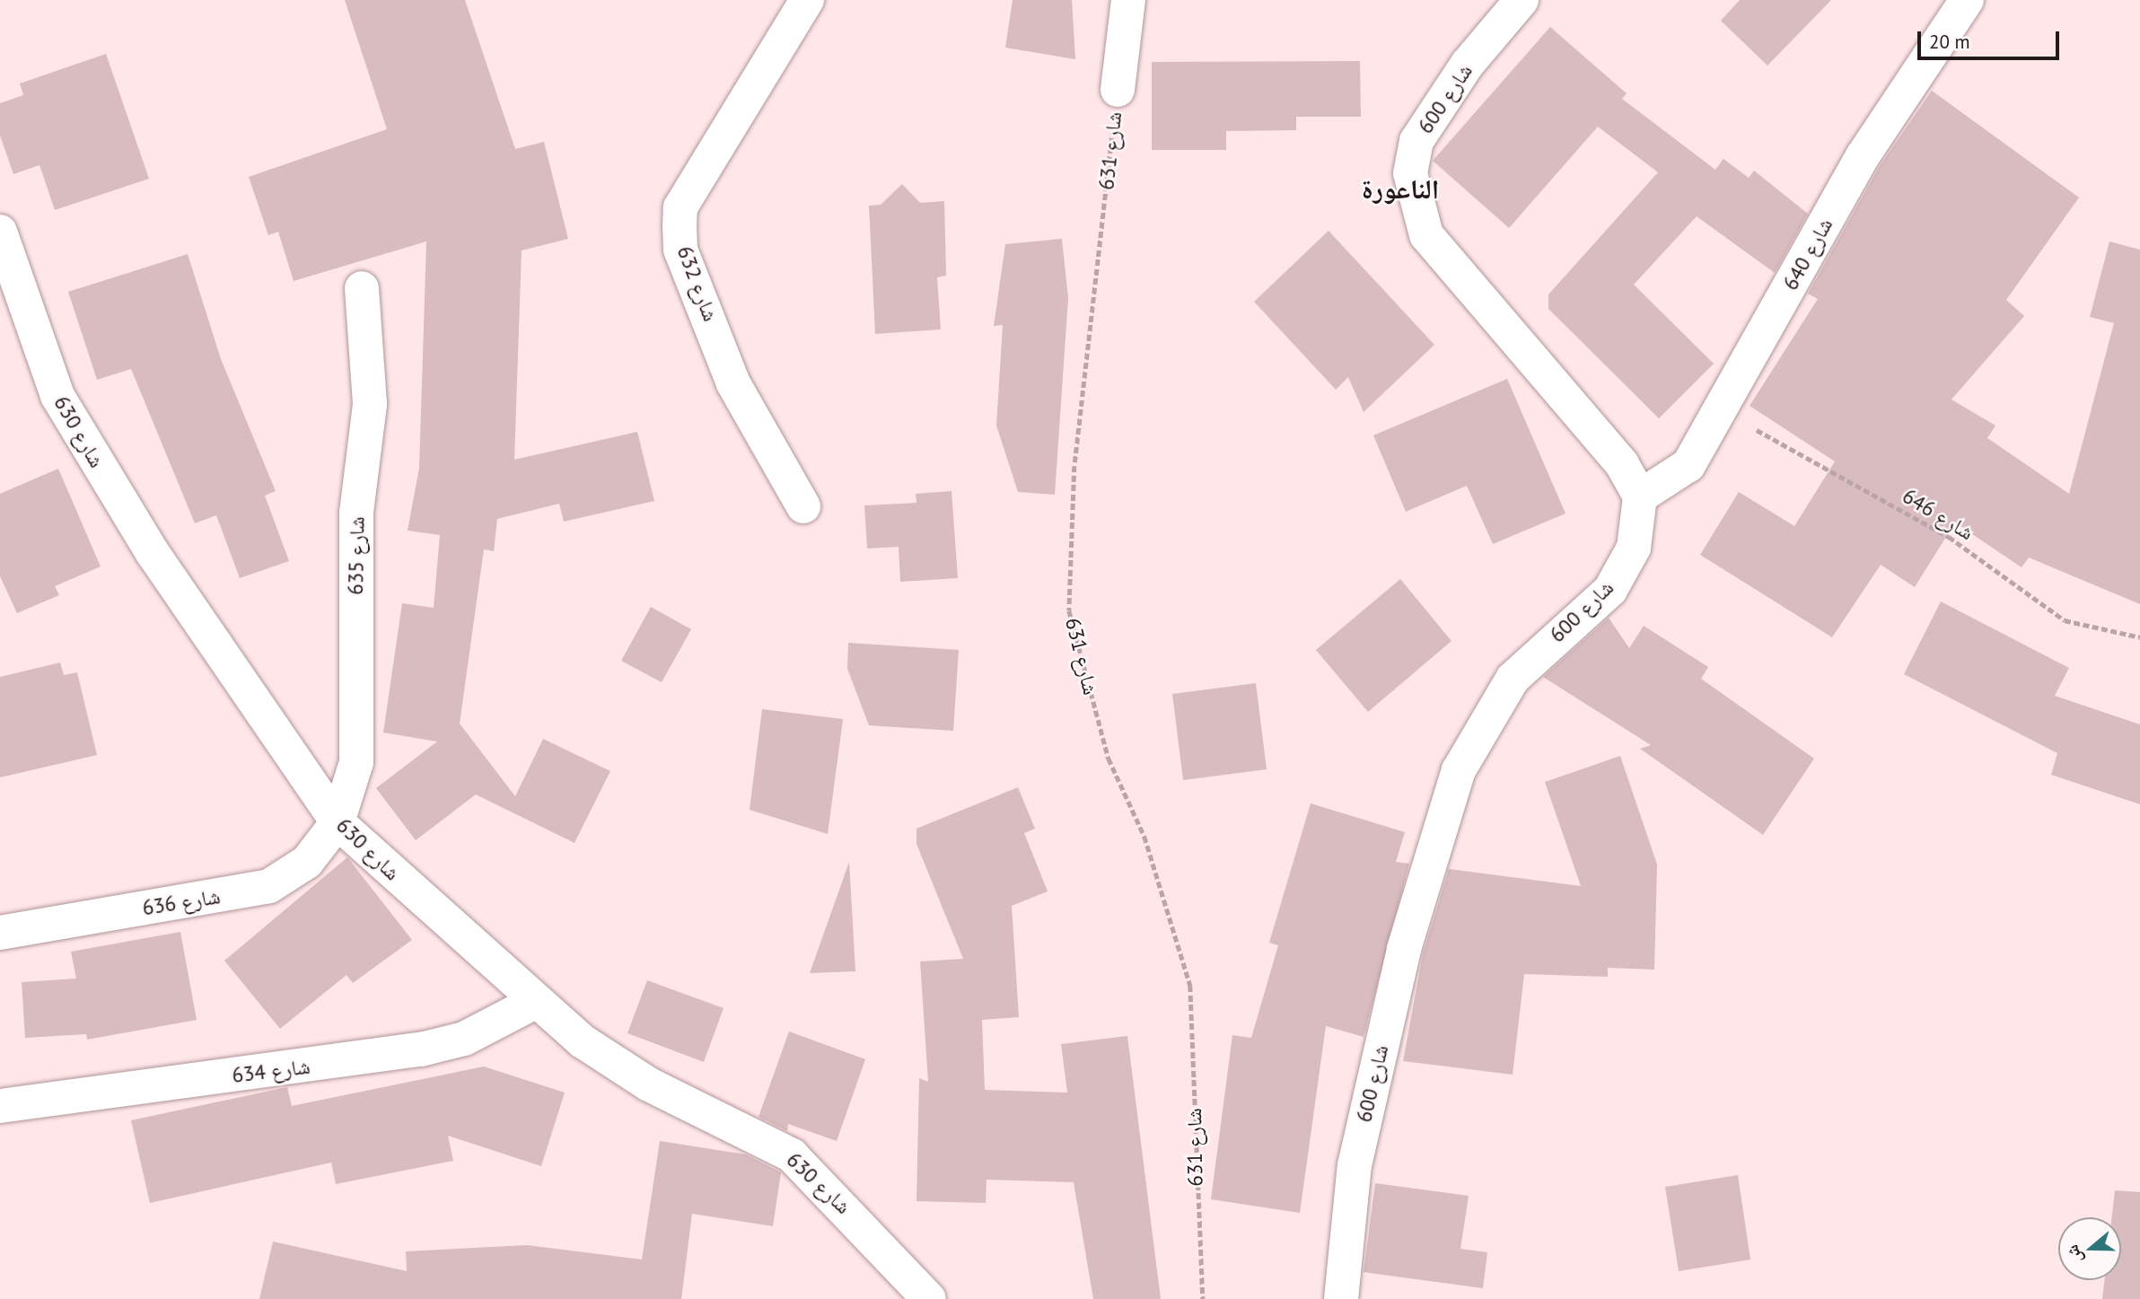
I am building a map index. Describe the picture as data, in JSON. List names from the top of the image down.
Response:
{
  "streets": {
    "street": [
      "شارع 600",
      "شارع 631",
      "شارع 640",
      "شارع 632",
      "شارع 630",
      "شارع 635",
      "شارع 636",
      "شارع 634"
    ],
    "path": ["شارع 646"]
  },
  "crossings": [
    ["شارع 600", "شارع 640"],
    ["شارع 640", "شارع 646"],
    ["شارع 630", "شارع 635"],
    ["شارع 630", "شارع 636"],
    ["شارع 630", "شارع 634"],
    ["شارع 635", "شارع 636"]
  ],
  "districts": ["الناعورة"],
  "scale_bar": "20 m",
  "north": "left"
}
